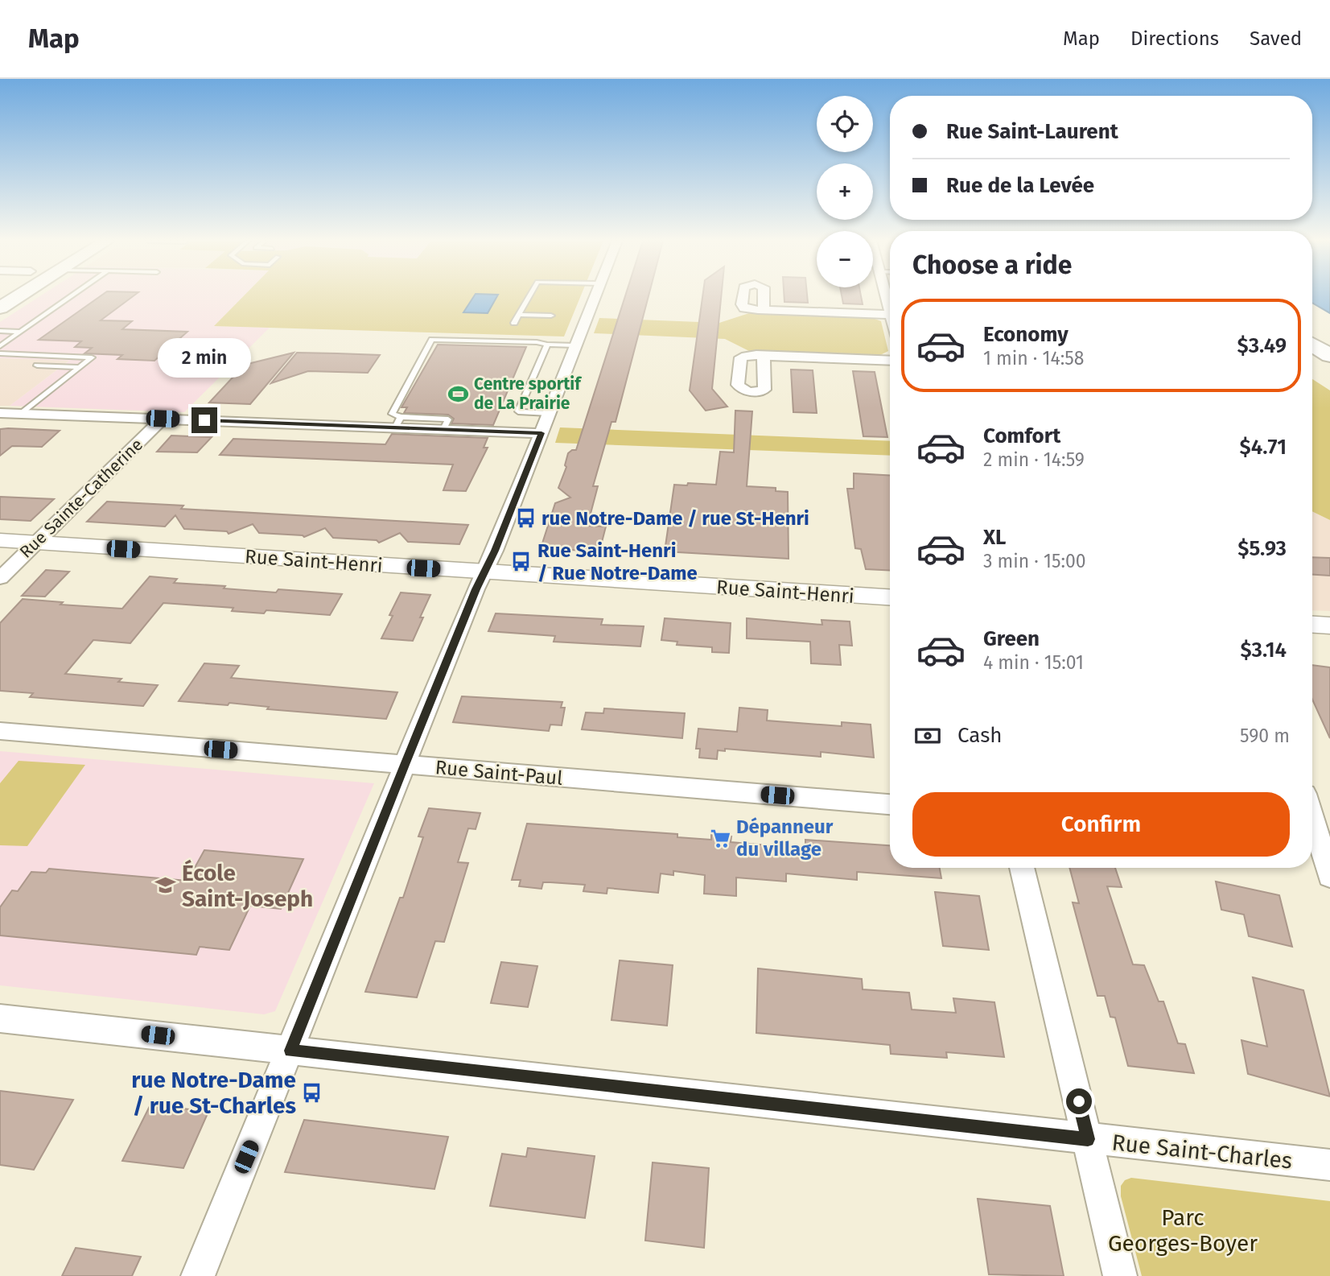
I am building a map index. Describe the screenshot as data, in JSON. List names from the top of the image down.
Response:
{
  "streets": {
    "street": [
      "Rue Sainte-Catherine",
      "Rue Saint-Henri",
      "Rue Saint-Paul",
      "Rue Saint-Charles"
    ]
  },
  "crossings": [
    ["Rue Sainte-Catherine", "Rue Saint-Henri"]
  ],
  "parks": ["Parc Georges-Boyer"],
  "places": {
    "sports": ["Centre sportif de La Prairie"],
    "bus stop": ["rue Notre-Dame / rue St-Henri", "Rue Saint-Henri / Rue Notre-Dame", "rue Notre-Dame / rue St-Charles"],
    "supermarket": ["Dépanneur du village"],
    "school or university": ["École Saint-Joseph"]
  },
  "page": {
    "header": "Map",
    "nav": ["Map", "Directions", "Saved"],
    "map_buttons": ["+", "−"],
    "banner": ["Rue Saint-Laurent", "Rue de la Levée"],
    "heading": "Choose a ride",
    "list": [
      {
        "name": "Economy",
        "note": "1 min · 14:58",
        "value": "$3.49"
      },
      {
        "name": "Comfort",
        "note": "2 min · 14:59",
        "value": "$4.71"
      },
      {
        "name": "XL",
        "note": "3 min · 15:00",
        "value": "$5.93"
      },
      {
        "name": "Green",
        "note": "4 min · 15:01",
        "value": "$3.14"
      }
    ],
    "bubble": "2 min",
    "pay": ["Cash", "590 m"],
    "buttons": "Confirm"
  }
}
